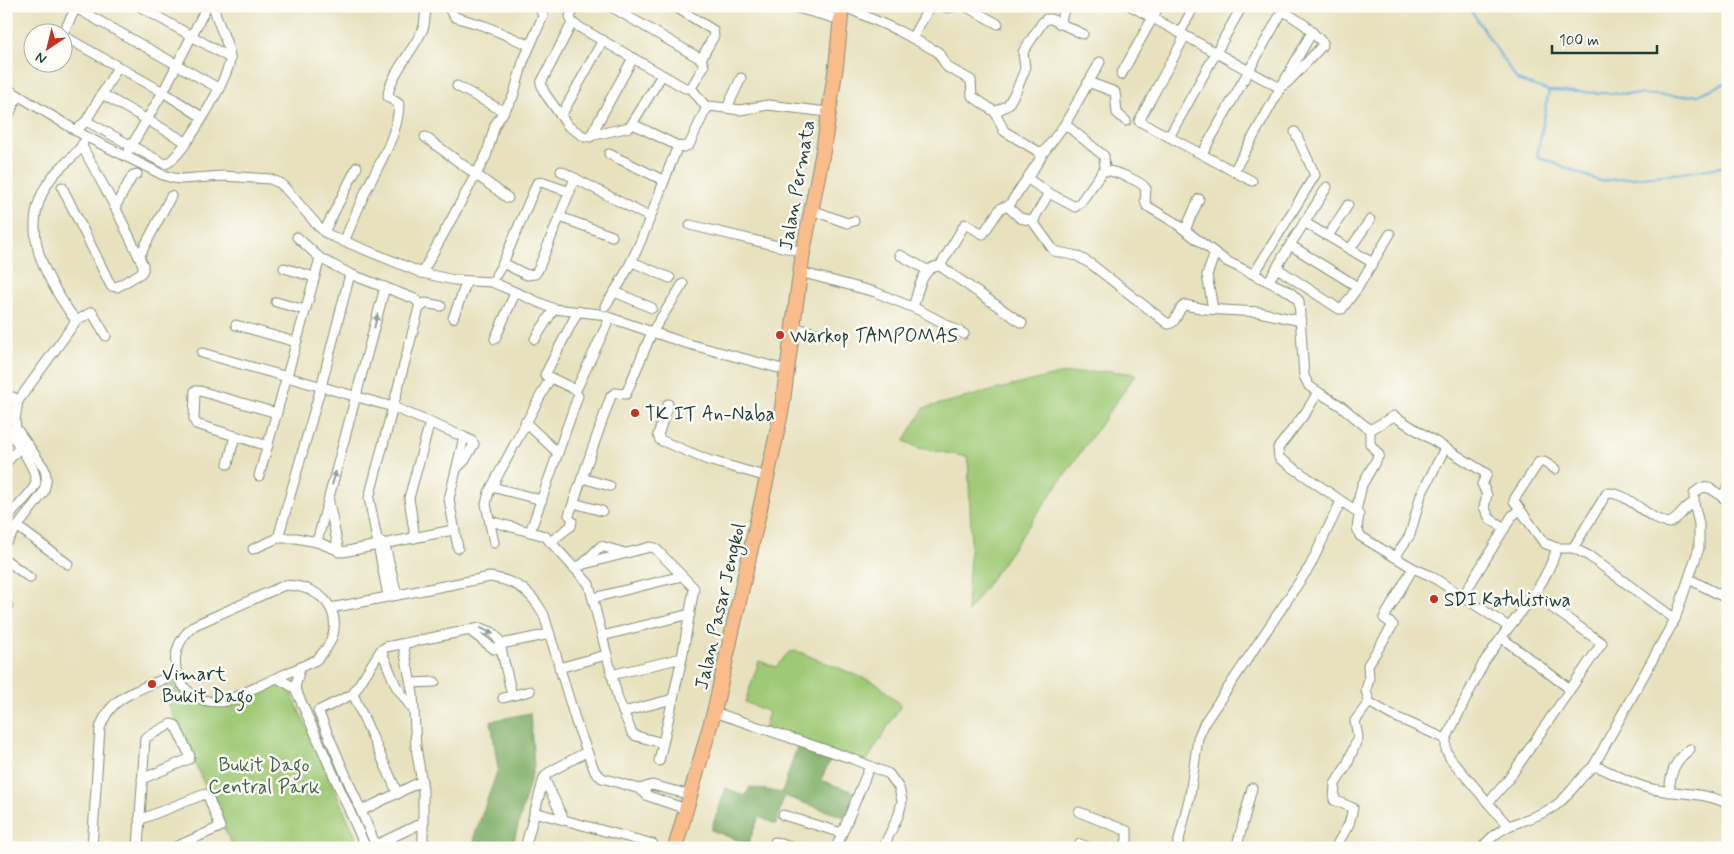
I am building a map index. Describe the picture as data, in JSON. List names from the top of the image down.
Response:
{
  "streets": {
    "main road": ["Jalan Permata", "Jalan Pasar Jengkol"]
  },
  "crossings": [
    ["Jalan Permata", "Jalan Pasar Jengkol"]
  ],
  "parks": ["Bukit Dago Central Park"],
  "places": [
    "Warkop TAMPOMAS",
    "TK IT An-Naba",
    "SDI Katulistiwa",
    "Vimart Bukit Dago"
  ],
  "scale_bar": "100 m",
  "north": "bottom left"
}
